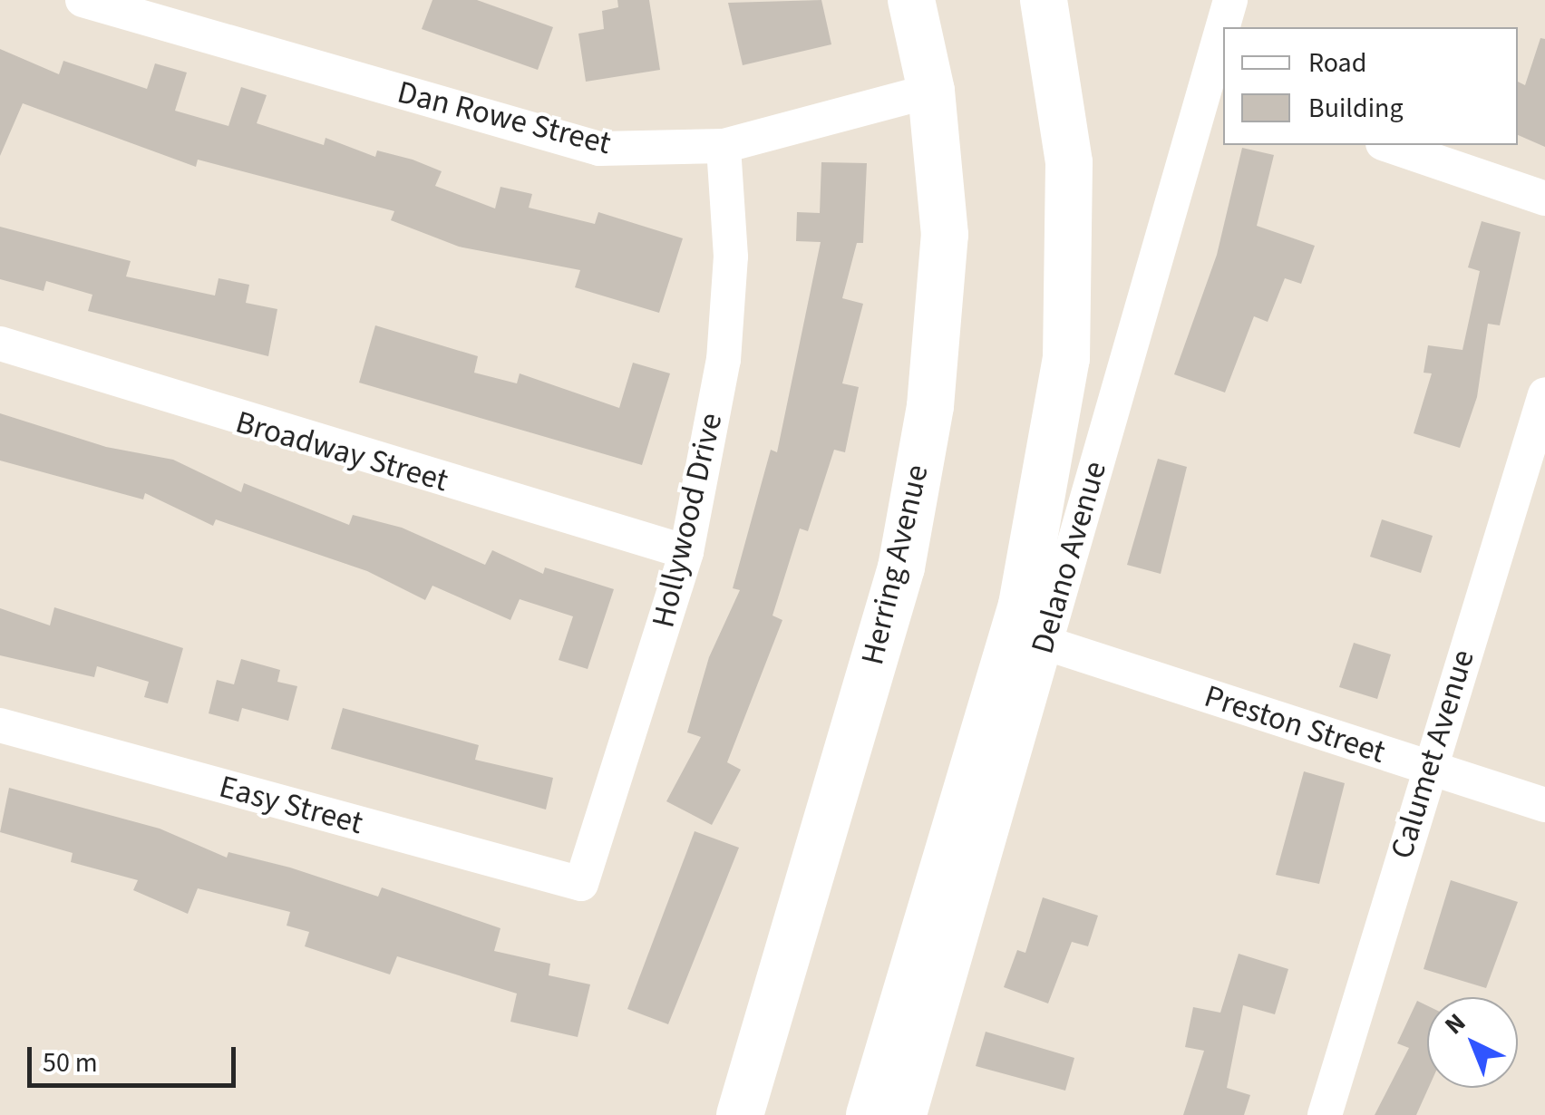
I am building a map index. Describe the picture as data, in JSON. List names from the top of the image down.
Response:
{
  "streets": {
    "main road": ["Herring Avenue"],
    "street": [
      "Dan Rowe Street",
      "Broadway Street",
      "Hollywood Drive",
      "Delano Avenue",
      "Preston Street",
      "Calumet Avenue",
      "Easy Street"
    ]
  },
  "crossings": [
    ["Dan Rowe Street", "Hollywood Drive"],
    ["Dan Rowe Street", "Herring Avenue"],
    ["Broadway Street", "Hollywood Drive"],
    ["Hollywood Drive", "Easy Street"],
    ["Delano Avenue", "Preston Street"],
    ["Preston Street", "Calumet Avenue"]
  ],
  "legend": ["Road", "Building"],
  "scale_bar": "50 m",
  "north": "top left"
}
